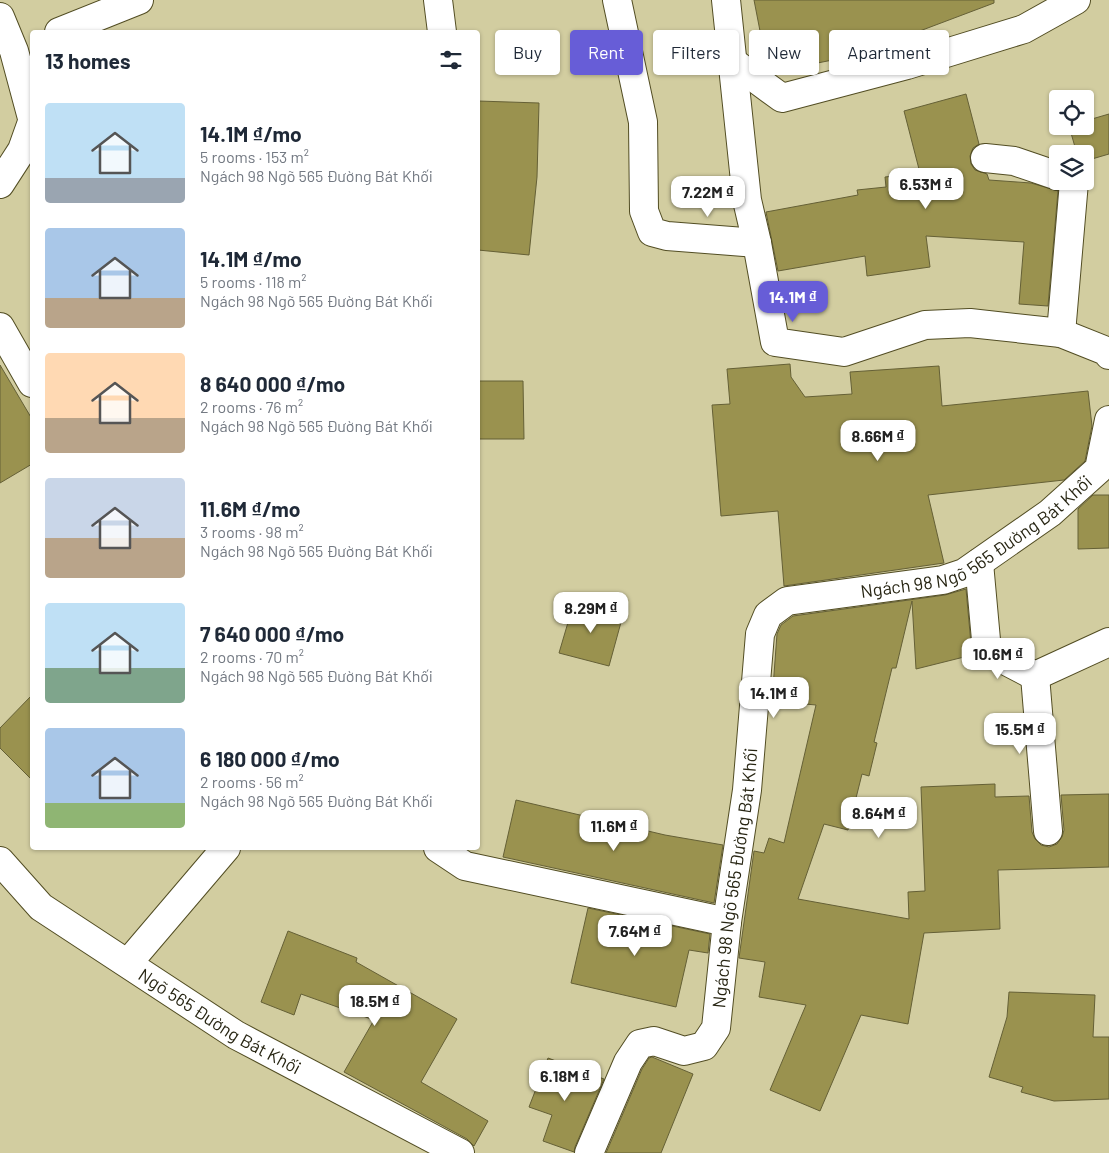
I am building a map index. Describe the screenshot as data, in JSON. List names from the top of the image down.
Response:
{
  "streets": {
    "street": ["Ngách 98 Ngõ 565 Đường Bát Khối", "Ngõ 565 Đường Bát Khối"]
  },
  "page": {
    "chip": [
      "Buy",
      "Rent",
      "Filters",
      "New",
      "Apartment"
    ],
    "heading": "13 homes",
    "list": [
      {
        "name": "14.1M ₫/mo",
        "note": "5 rooms · 153 m² · Ngách 98 Ngõ 565 Đường Bát Khối"
      },
      {
        "name": "14.1M ₫/mo",
        "note": "5 rooms · 118 m² · Ngách 98 Ngõ 565 Đường Bát Khối"
      },
      {
        "name": "8 640 000 ₫/mo",
        "note": "2 rooms · 76 m² · Ngách 98 Ngõ 565 Đường Bát Khối"
      },
      {
        "name": "11.6M ₫/mo",
        "note": "3 rooms · 98 m² · Ngách 98 Ngõ 565 Đường Bát Khối"
      },
      {
        "name": "7 640 000 ₫/mo",
        "note": "2 rooms · 70 m² · Ngách 98 Ngõ 565 Đường Bát Khối"
      },
      {
        "name": "6 180 000 ₫/mo",
        "note": "2 rooms · 56 m² · Ngách 98 Ngõ 565 Đường Bát Khối"
      }
    ],
    "price": [
      "6.53M ₫",
      "7.22M ₫",
      "14.1M ₫",
      "8.66M ₫",
      "8.29M ₫",
      "10.6M ₫",
      "14.1M ₫",
      "15.5M ₫",
      "8.64M ₫",
      "11.6M ₫",
      "7.64M ₫",
      "18.5M ₫",
      "6.18M ₫"
    ]
  }
}
